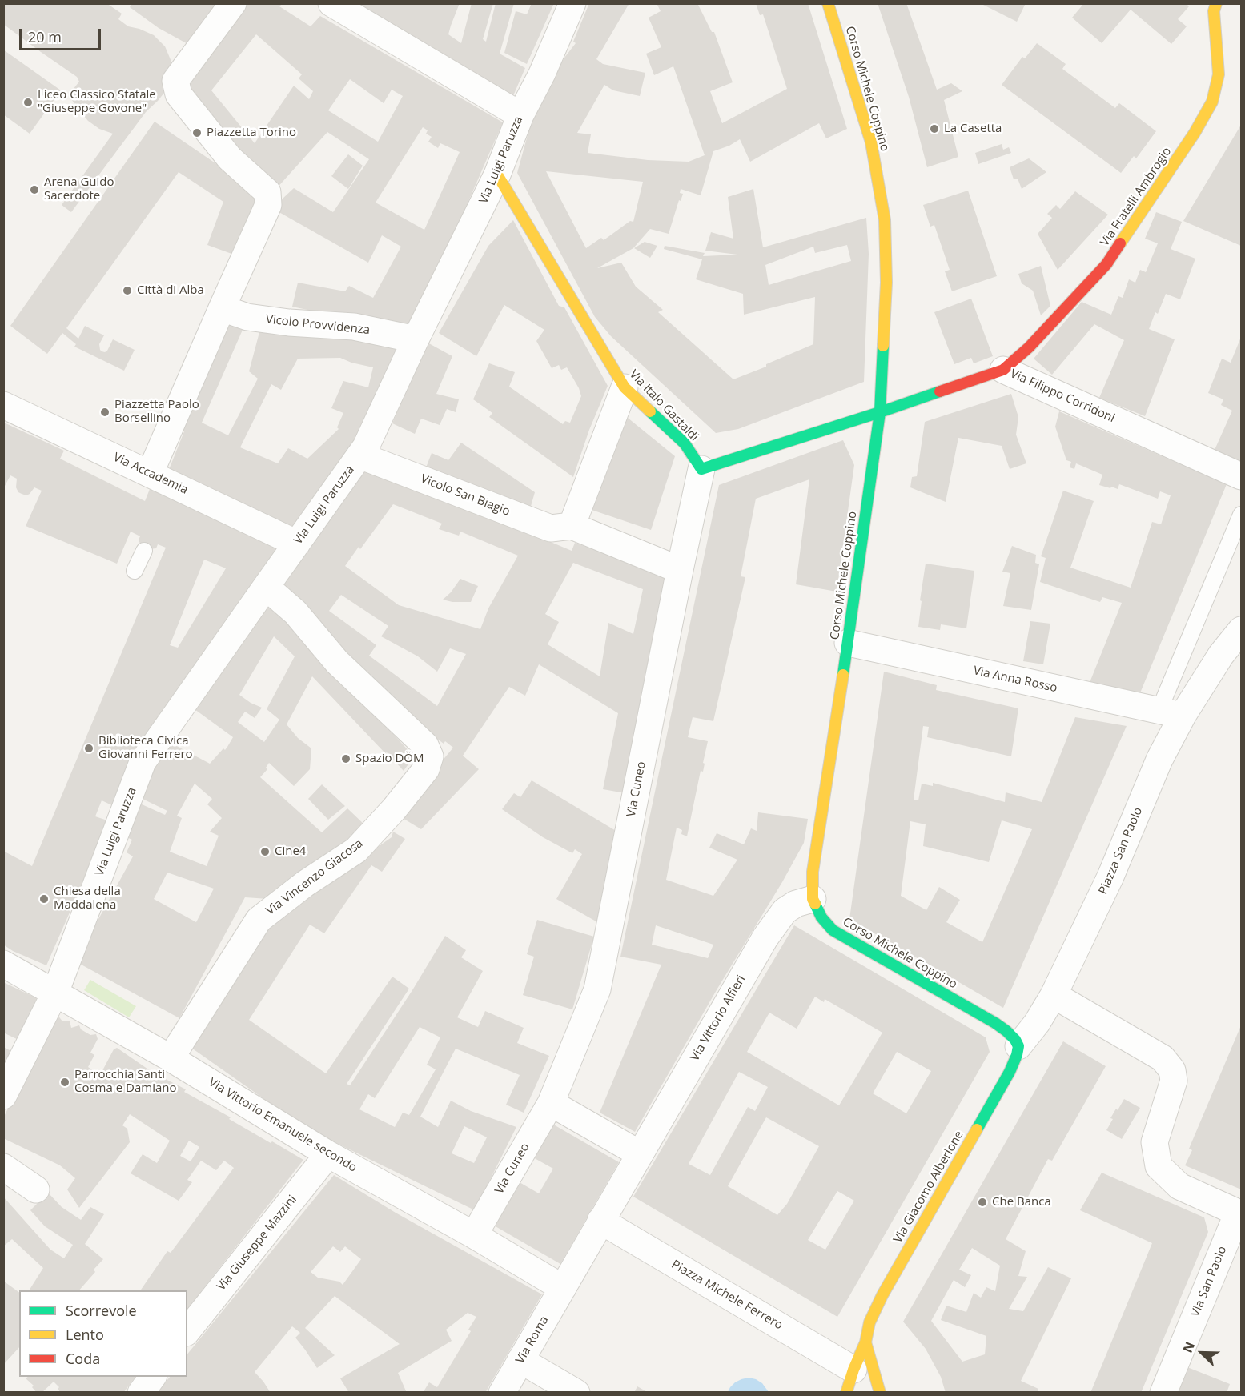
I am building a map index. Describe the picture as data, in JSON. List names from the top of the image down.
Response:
{
  "streets": {
    "main road": [
      "Corso Michele Coppino",
      "Via Fratelli Ambrogio",
      "Via Filippo Corridoni",
      "Via Italo Gastaldi",
      "Via Giacomo Alberione"
    ],
    "street": [
      "Via Luigi Paruzza",
      "Vicolo Provvidenza",
      "Via Accademia",
      "Vicolo San Biagio",
      "Via Anna Rosso",
      "Via Cuneo",
      "Piazza San Paolo",
      "Via Vincenzo Giacosa",
      "Via Vittorio Alfieri",
      "Via Vittorio Emanuele secondo",
      "Via Giuseppe Mazzini",
      "Via San Paolo",
      "Piazza Michele Ferrero",
      "Via Roma"
    ]
  },
  "crossings": [
    ["Corso Michele Coppino", "Via Filippo Corridoni"],
    ["Corso Michele Coppino", "Via Anna Rosso"],
    ["Corso Michele Coppino", "Piazza San Paolo"],
    ["Corso Michele Coppino", "Via Vittorio Alfieri"],
    ["Corso Michele Coppino", "Via Giacomo Alberione"],
    ["Via Luigi Paruzza", "Vicolo Provvidenza"],
    ["Via Luigi Paruzza", "Via Italo Gastaldi"],
    ["Via Luigi Paruzza", "Via Accademia"],
    ["Via Luigi Paruzza", "Vicolo San Biagio"],
    ["Via Luigi Paruzza", "Via Vincenzo Giacosa"],
    ["Via Luigi Paruzza", "Via Vittorio Emanuele secondo"],
    ["Via Fratelli Ambrogio", "Via Filippo Corridoni"],
    ["Via Italo Gastaldi", "Via Cuneo"],
    ["Vicolo San Biagio", "Via Cuneo"],
    ["Via Anna Rosso", "Piazza San Paolo"],
    ["Via Cuneo", "Via Vittorio Emanuele secondo"],
    ["Piazza San Paolo", "Via Giacomo Alberione"],
    ["Piazza San Paolo", "Via San Paolo"],
    ["Via Vincenzo Giacosa", "Via Vittorio Emanuele secondo"],
    ["Via Vittorio Emanuele secondo", "Via Giuseppe Mazzini"],
    ["Via Vittorio Emanuele secondo", "Via Roma"],
    ["Via Giacomo Alberione", "Piazza Michele Ferrero"]
  ],
  "places": [
    "Liceo Classico Statale \"Giuseppe Govone\"",
    "La Casetta",
    "Piazzetta Torino",
    "Arena Guido Sacerdote",
    "Città di Alba",
    "Piazzetta Paolo Borsellino",
    "Biblioteca Civica Giovanni Ferrero",
    "Spazio DÖM",
    "Cine4",
    "Chiesa della Maddalena",
    "Parrocchia Santi Cosma e Damiano",
    "Che Banca"
  ],
  "legend": ["Scorrevole", "Lento", "Coda"],
  "scale_bar": "20 m",
  "north": "top left"
}
